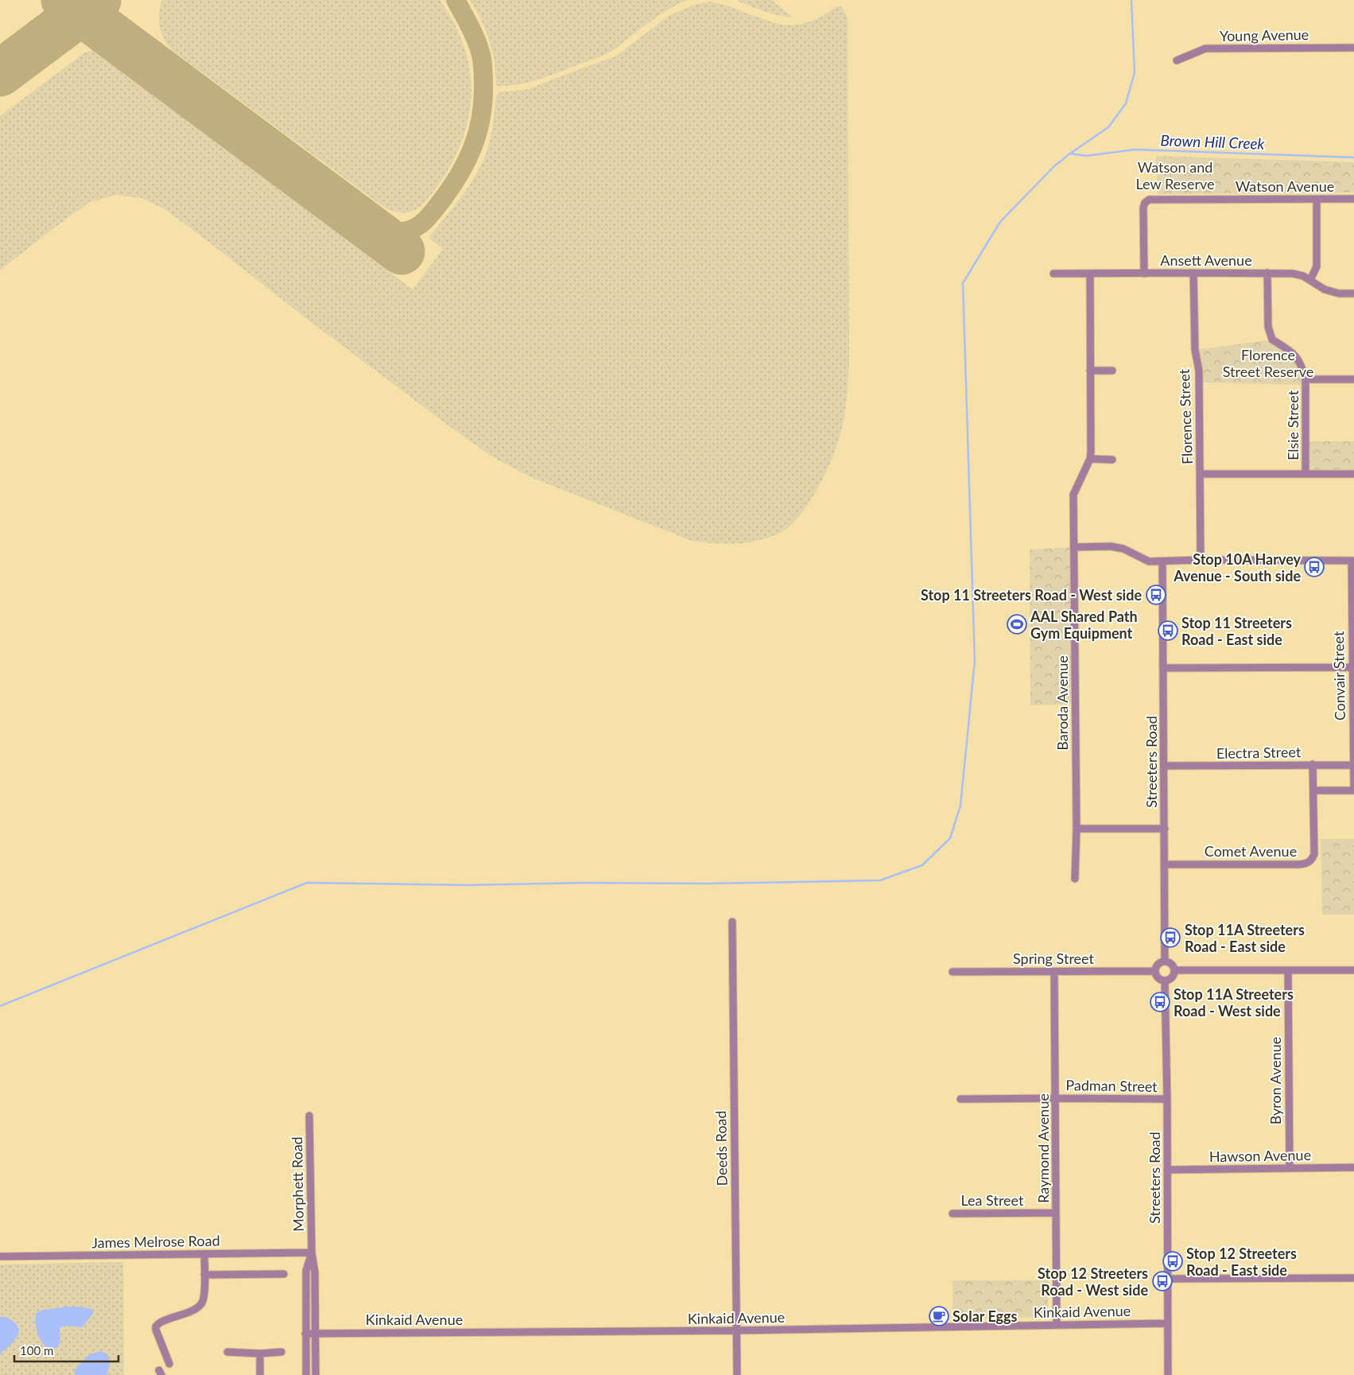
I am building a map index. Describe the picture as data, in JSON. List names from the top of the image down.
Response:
{
  "streets": {
    "street": [
      "Young Avenue",
      "Watson Avenue",
      "Ansett Avenue",
      "Florence Street",
      "Elsie Street",
      "Convair Street",
      "Baroda Avenue",
      "Electra Street",
      "Streeters Road",
      "Comet Avenue",
      "Spring Street",
      "Byron Avenue",
      "Padman Street",
      "Deeds Road",
      "Raymond Avenue",
      "Hawson Avenue",
      "Morphett Road",
      "Lea Street",
      "James Melrose Road",
      "Kinkaid Avenue"
    ]
  },
  "crossings": [
    ["Watson Avenue", "Ansett Avenue"],
    ["Ansett Avenue", "Florence Street"],
    ["Ansett Avenue", "Elsie Street"],
    ["Ansett Avenue", "Baroda Avenue"],
    ["Convair Street", "Electra Street"],
    ["Electra Street", "Streeters Road"],
    ["Electra Street", "Comet Avenue"],
    ["Streeters Road", "Comet Avenue"],
    ["Streeters Road", "Spring Street"],
    ["Streeters Road", "Padman Street"],
    ["Streeters Road", "Hawson Avenue"],
    ["Streeters Road", "Kinkaid Avenue"],
    ["Spring Street", "Raymond Avenue"],
    ["Byron Avenue", "Hawson Avenue"],
    ["Padman Street", "Raymond Avenue"],
    ["Deeds Road", "Kinkaid Avenue"],
    ["Raymond Avenue", "Lea Street"],
    ["Raymond Avenue", "Kinkaid Avenue"],
    ["Morphett Road", "James Melrose Road"],
    ["Morphett Road", "Kinkaid Avenue"]
  ],
  "water": ["Brown Hill Creek"],
  "parks": ["Watson and Lew Reserve", "Florence Street Reserve"],
  "places": {
    "bus stop": [
      "Stop 10A Harvey Avenue - South side",
      "Stop 11 Streeters Road - West side",
      "Stop 11 Streeters Road - East side",
      "Stop 11A Streeters Road - East side",
      "Stop 11A Streeters Road - West side",
      "Stop 12 Streeters Road - East side",
      "Stop 12 Streeters Road - West side"
    ],
    "sports": ["AAL Shared Path Gym Equipment"],
    "cafe": ["Solar Eggs"]
  },
  "scale_bar": "100 m"
}
